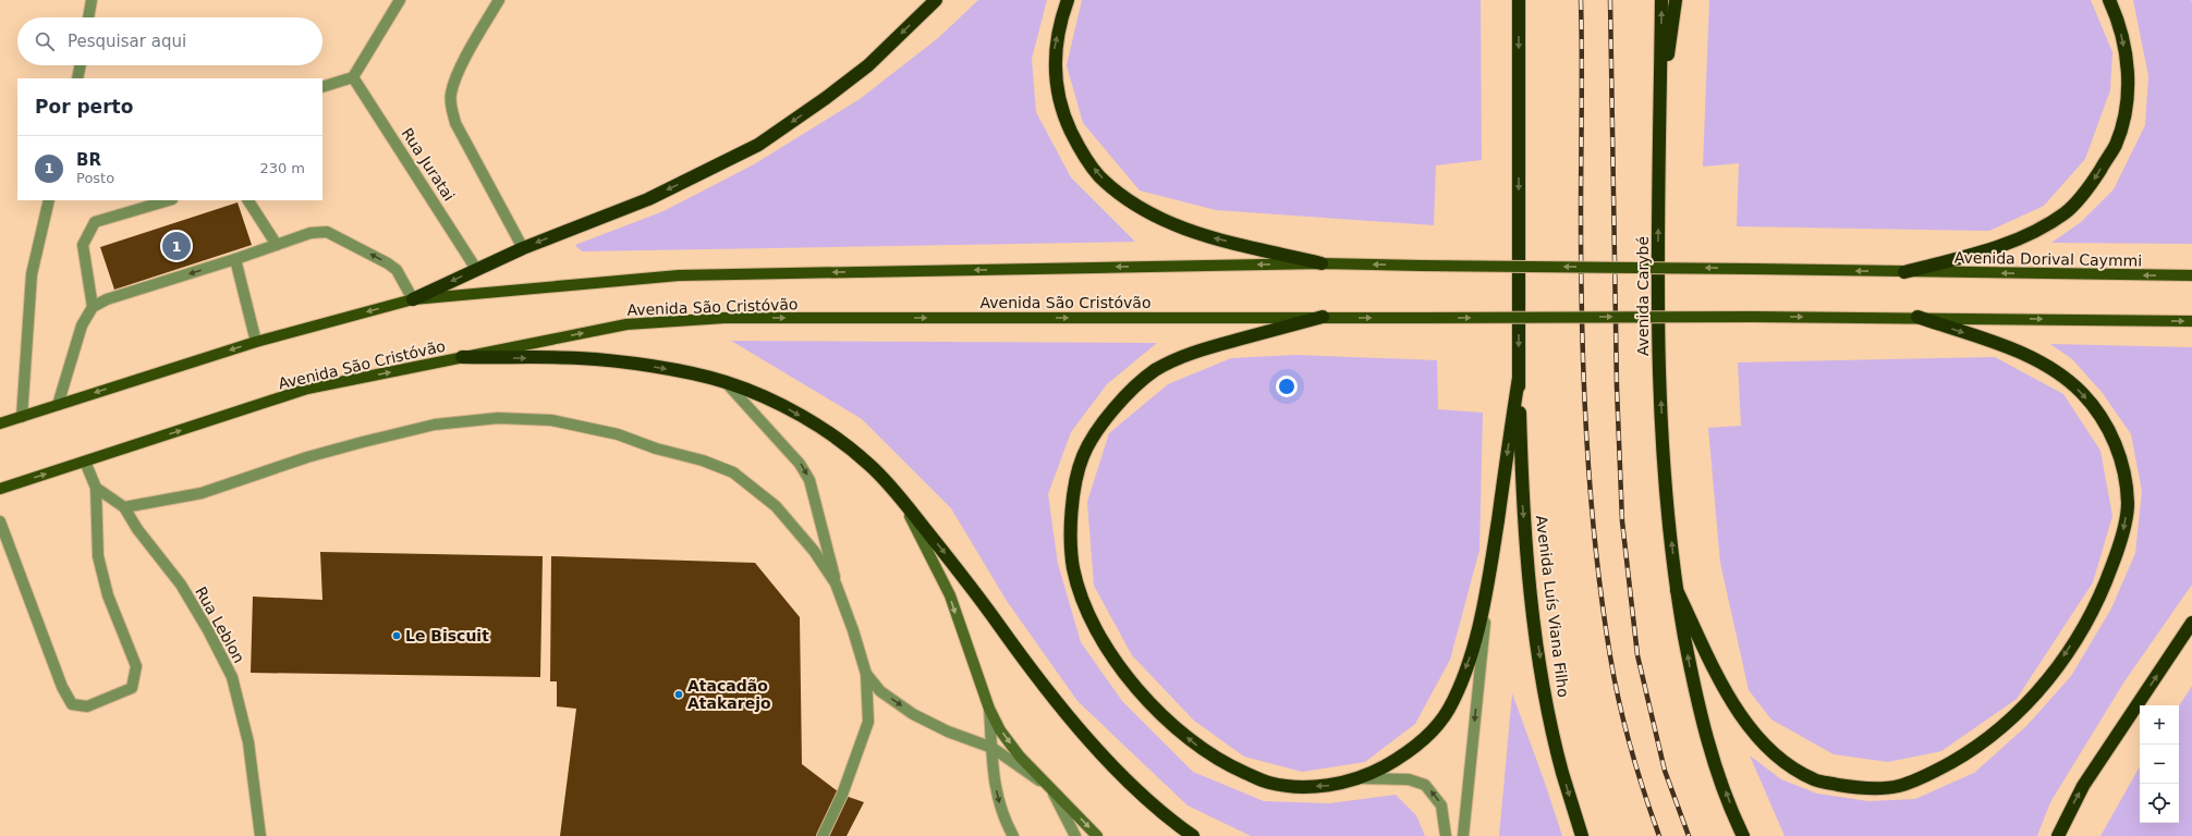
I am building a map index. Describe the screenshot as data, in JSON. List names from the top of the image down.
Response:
{
  "streets": {
    "highway": ["Avenida Carybé", "Avenida Luís Viana Filho"],
    "main road": ["Avenida Dorival Caymmi", "Avenida São Cristóvão"],
    "street": ["Rua Juratai", "Rua Leblon"]
  },
  "crossings": [
    ["Avenida Dorival Caymmi", "Avenida São Cristóvão"]
  ],
  "one_way": ["Avenida Carybé"],
  "places": ["Le Biscuit", "Atacadão Atakarejo"],
  "page": {
    "search": "Pesquisar aqui",
    "heading": "Por perto",
    "list": [
      {
        "mark": "1",
        "name": "BR",
        "note": "Posto",
        "value": "230 m"
      }
    ],
    "pins": "1",
    "map_buttons": ["+", "−"]
  }
}
